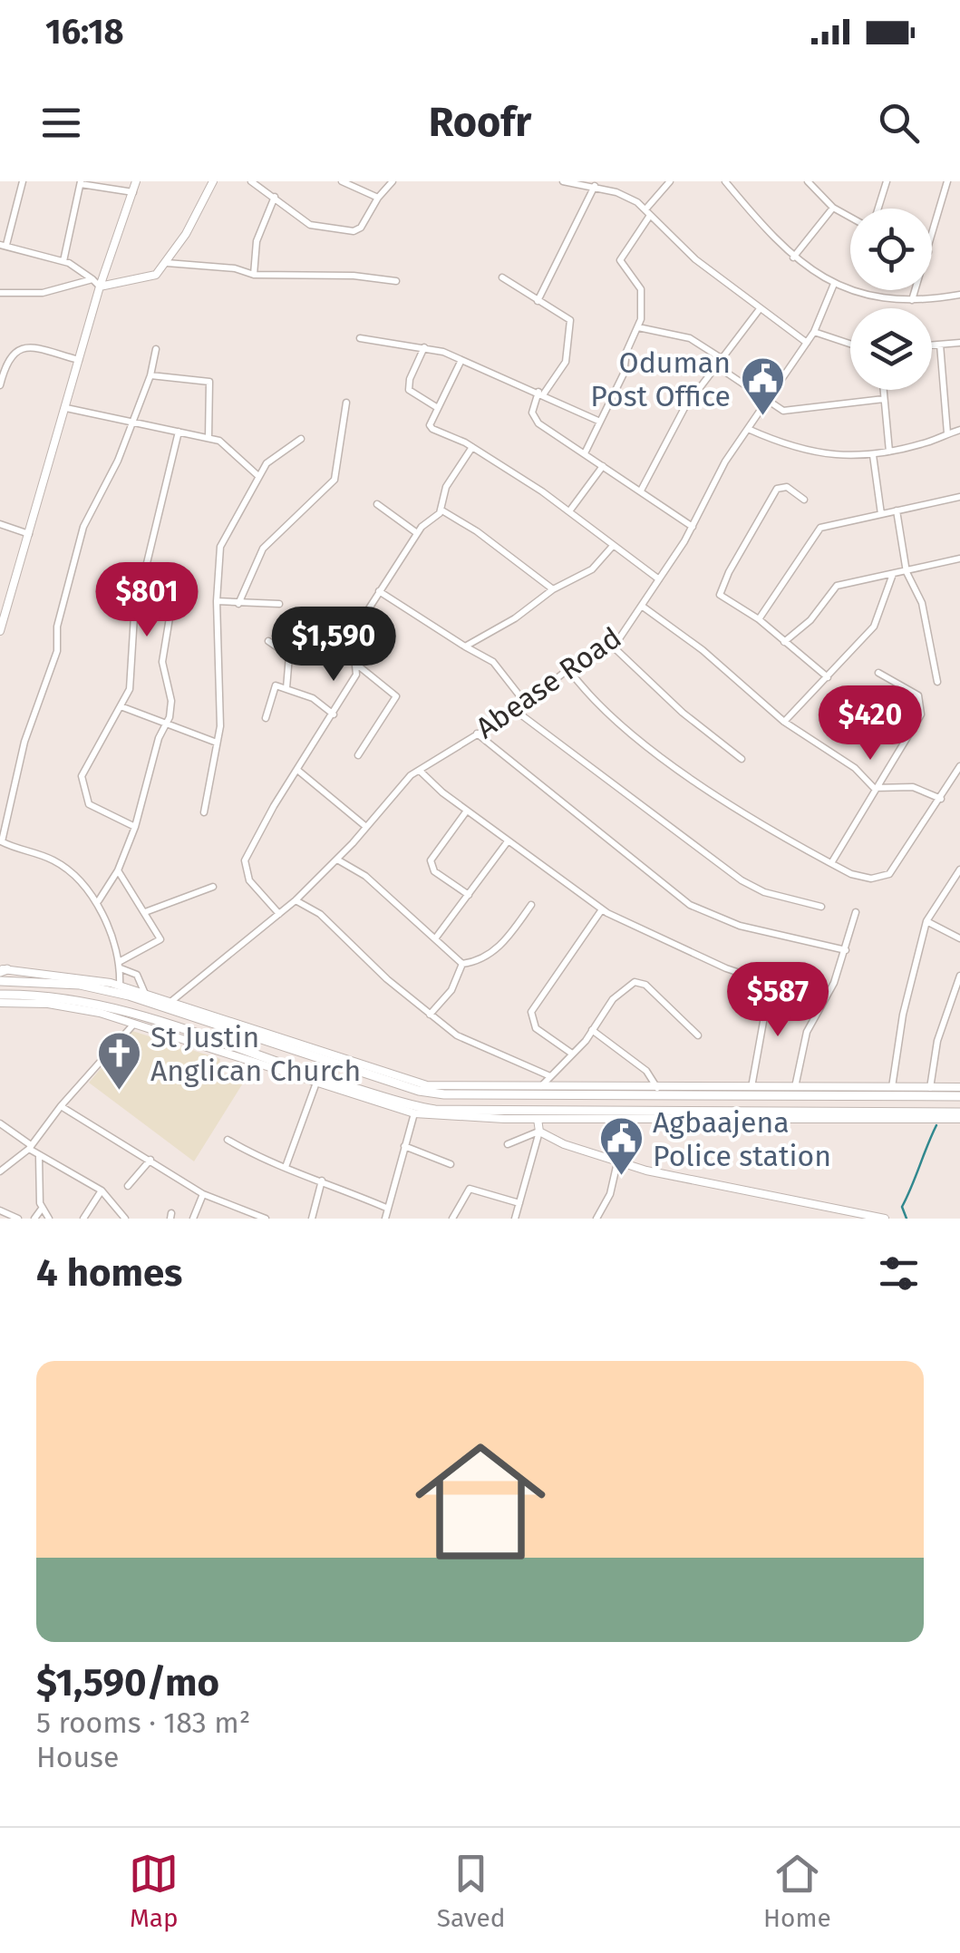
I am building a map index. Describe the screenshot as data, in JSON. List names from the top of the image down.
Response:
{
  "streets": {
    "street": ["Abease Road"]
  },
  "places": {
    "public building": ["Oduman Post Office", "Agbaajena Police station"],
    "church": ["St Justin Anglican Church"]
  },
  "page": {
    "status": "16:18",
    "header": "Roofr",
    "price": [
      "$801",
      "$1,590",
      "$420",
      "$587"
    ],
    "heading": "4 homes",
    "list": [
      {
        "name": "$1,590/mo",
        "note": "5 rooms · 183 m² · House"
      }
    ],
    "tabs": ["Map", "Saved", "Home"]
  }
}
